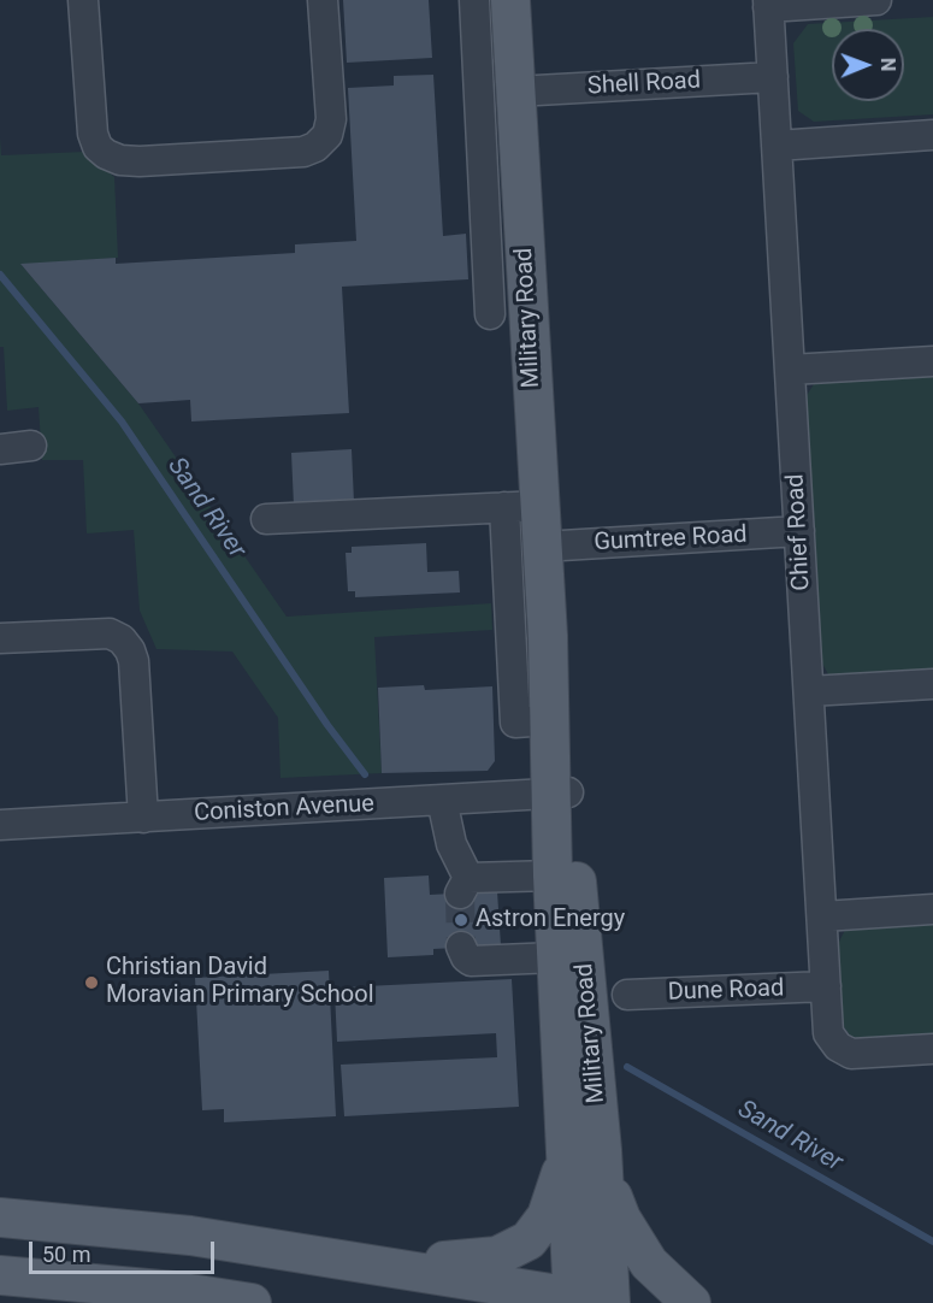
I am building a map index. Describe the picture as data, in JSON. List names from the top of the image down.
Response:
{
  "streets": {
    "main road": ["Military Road"],
    "street": [
      "Shell Road",
      "Chief Road",
      "Gumtree Road",
      "Coniston Avenue",
      "Dune Road"
    ]
  },
  "crossings": [
    ["Shell Road", "Military Road"],
    ["Shell Road", "Chief Road"],
    ["Military Road", "Gumtree Road"],
    ["Military Road", "Coniston Avenue"],
    ["Chief Road", "Gumtree Road"],
    ["Chief Road", "Dune Road"]
  ],
  "water": ["Sand River"],
  "places": ["Astron Energy", "Christian David Moravian Primary School"],
  "scale_bar": "50 m",
  "north": "right"
}
